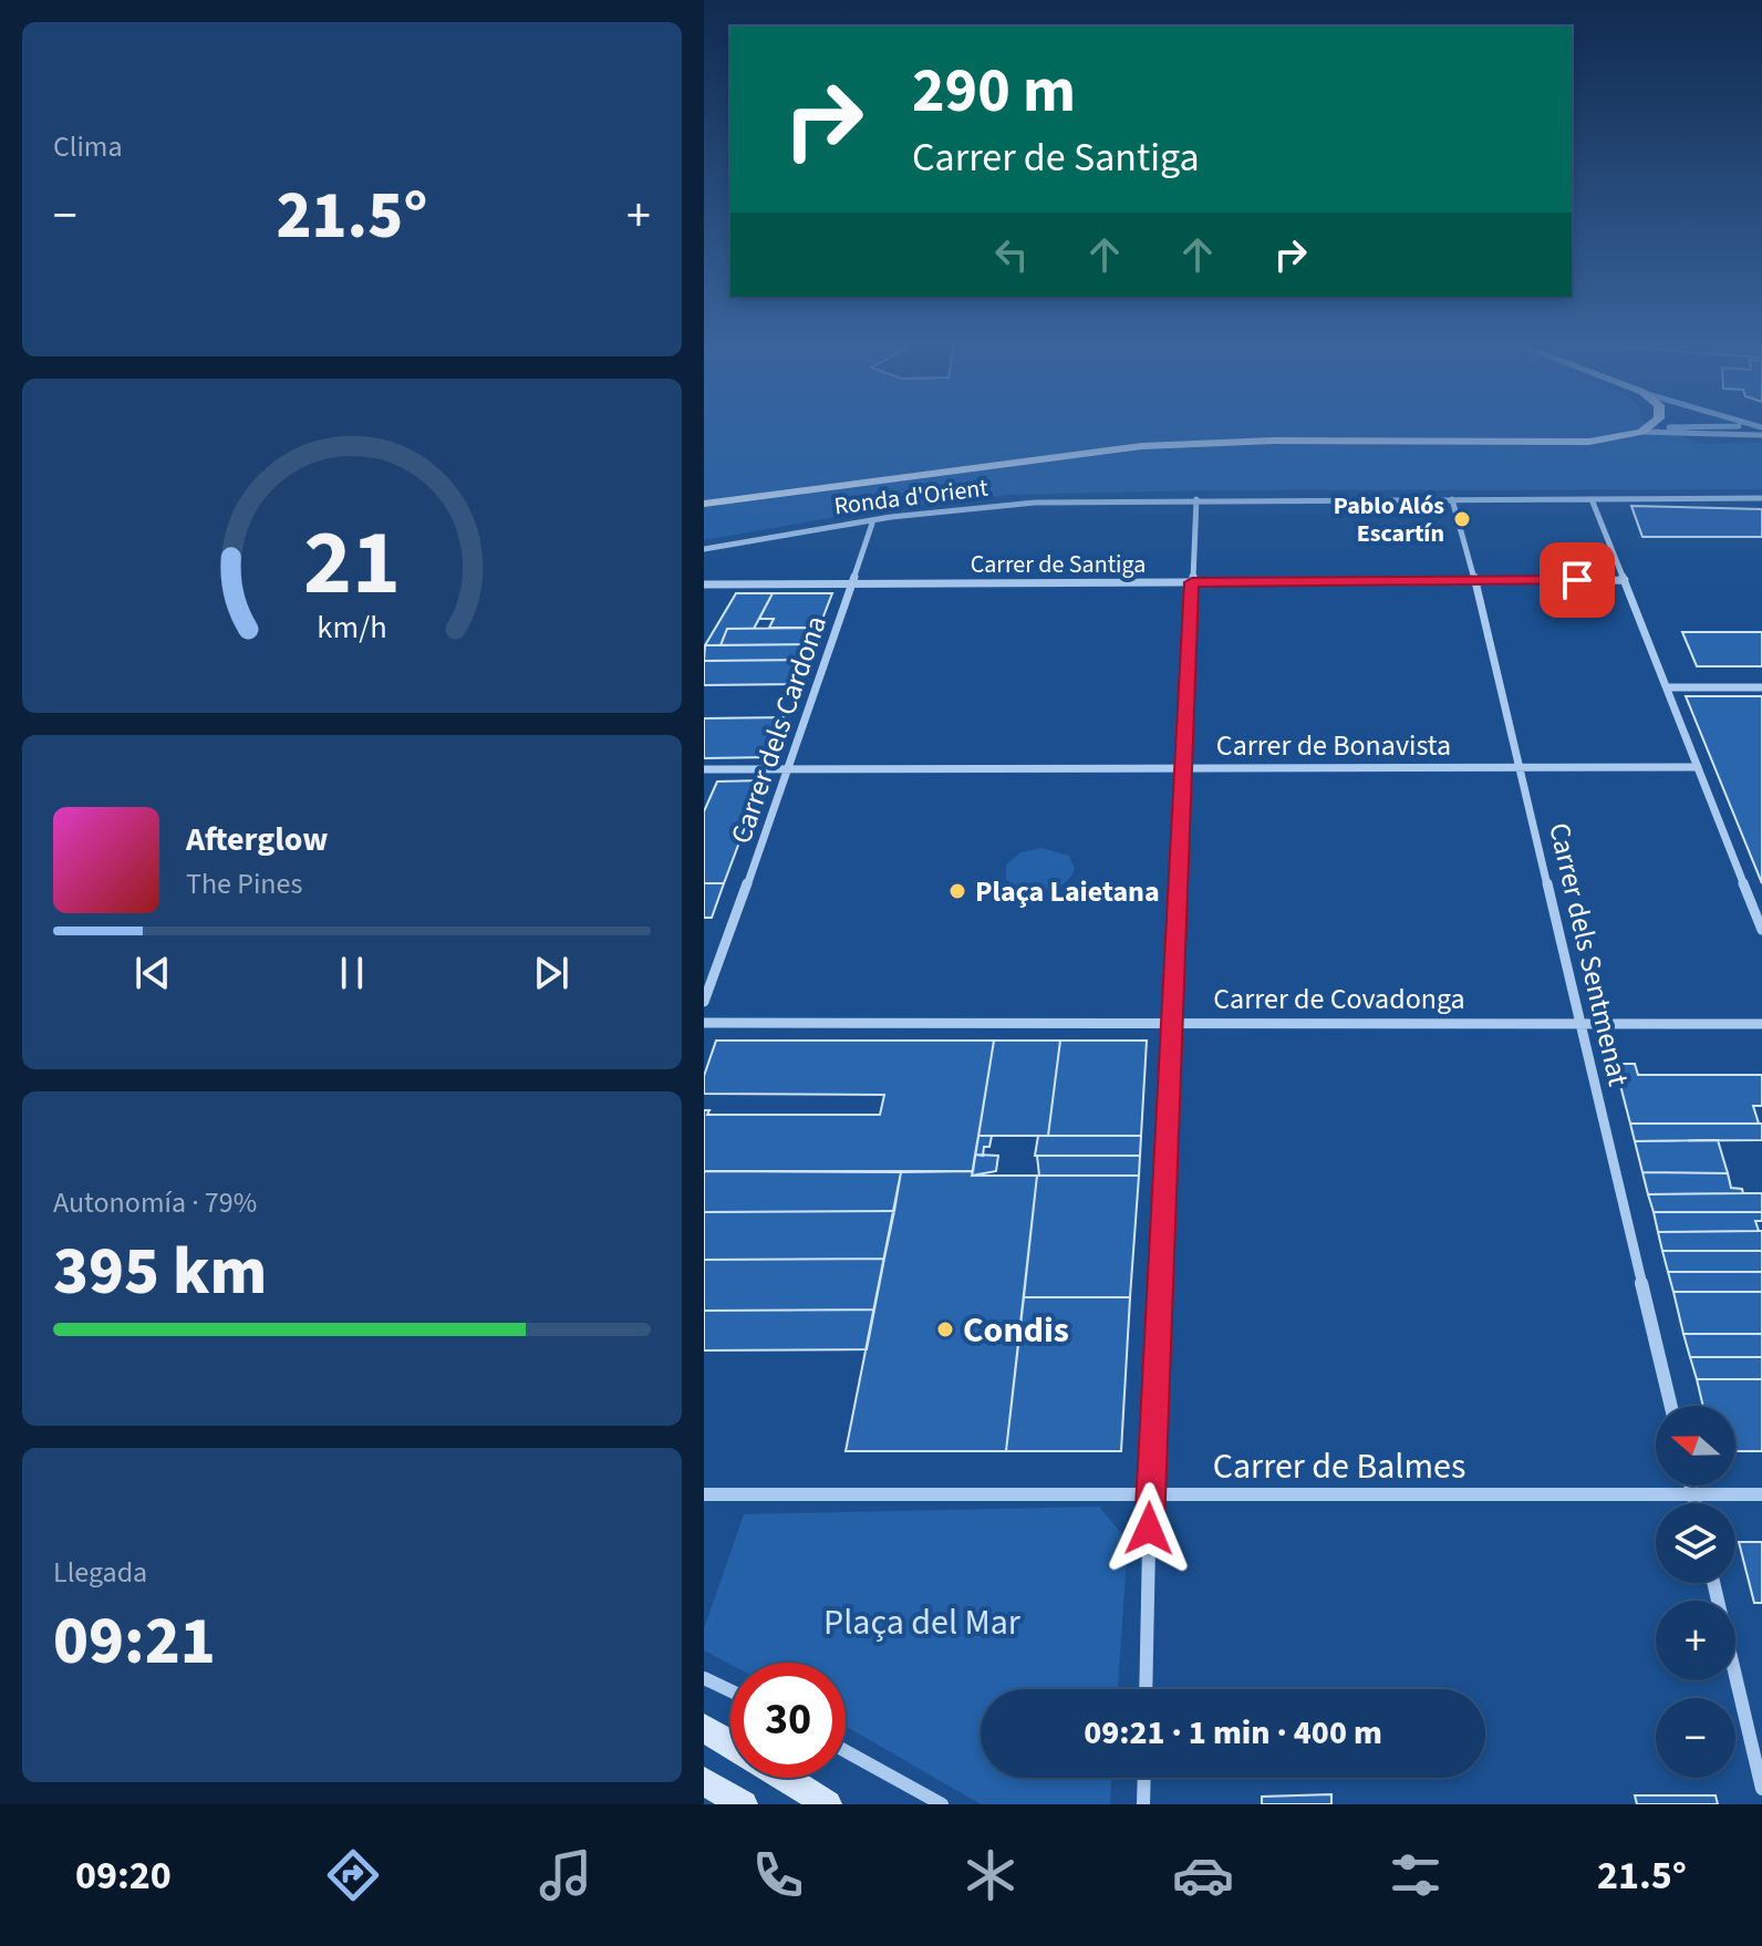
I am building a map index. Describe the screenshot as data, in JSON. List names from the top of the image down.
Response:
{
  "streets": {
    "street": [
      "Ronda d'Orient",
      "Carrer de Santiga",
      "Carrer dels Cardona",
      "Carrer de Bonavista",
      "Carrer dels Sentmenat",
      "Carrer de Covadonga",
      "Carrer de Balmes"
    ]
  },
  "crossings": [
    ["Ronda d'Orient", "Carrer dels Cardona"],
    ["Ronda d'Orient", "Carrer dels Sentmenat"],
    ["Carrer de Santiga", "Carrer dels Cardona"],
    ["Carrer de Santiga", "Carrer dels Sentmenat"],
    ["Carrer dels Cardona", "Carrer de Bonavista"],
    ["Carrer de Bonavista", "Carrer dels Sentmenat"],
    ["Carrer dels Sentmenat", "Carrer de Covadonga"]
  ],
  "parks": ["Plaça del Mar"],
  "places": ["Pablo Alós Escartín", "Plaça Laietana", "Condis"],
  "north": "left",
  "page": {
    "tile": [
      "Clima",
      ["Autonomía · 79%", "395 km"],
      ["Llegada", "09:21"]
    ],
    "turn": ["290 m", "Carrer de Santiga"],
    "heat": ["−", "21.5°", "+"],
    "song": ["Afterglow", "The Pines"],
    "map_buttons": ["+", "−"],
    "limit": "30",
    "trip": "09:21 · 1 min · 400 m",
    "tabs": ["09:20", "21.5°"],
    "gauge": ["21", "km/h"]
  }
}
